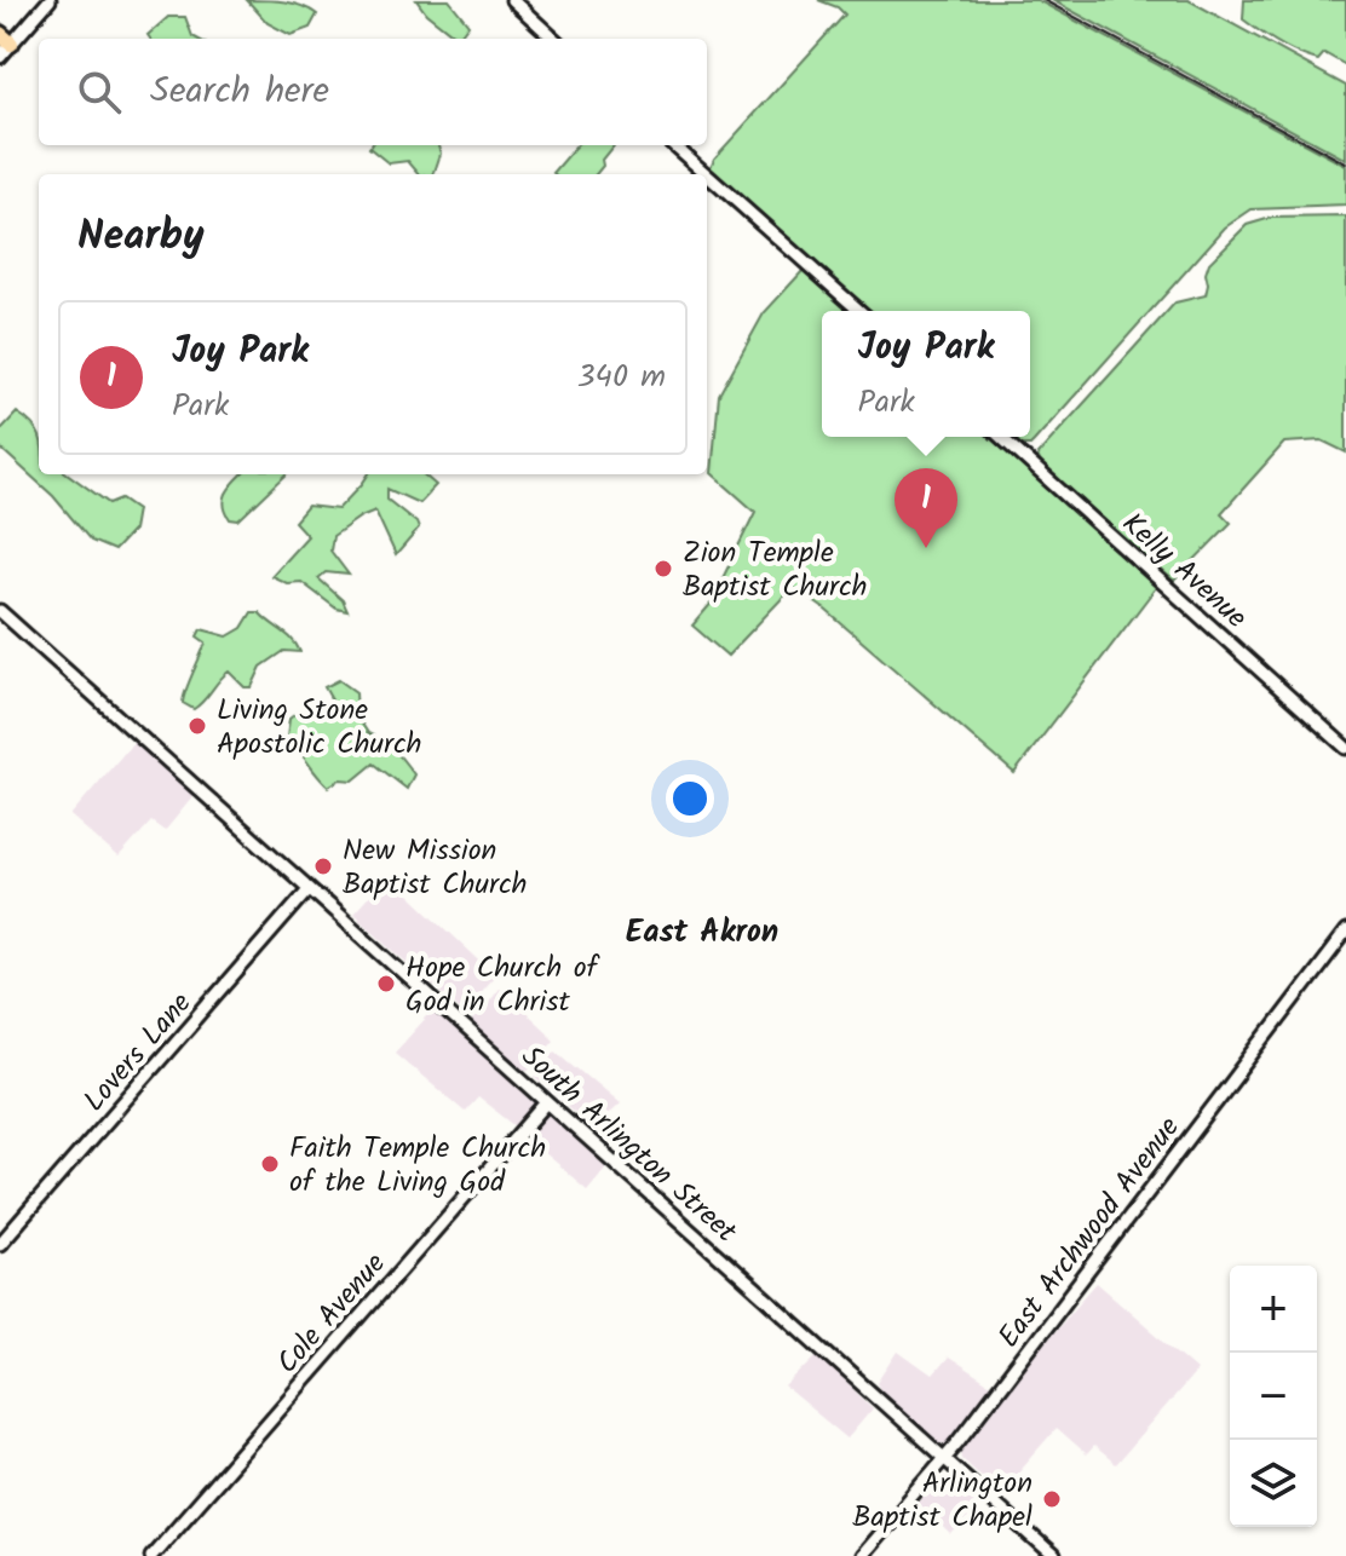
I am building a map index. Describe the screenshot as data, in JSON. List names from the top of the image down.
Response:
{
  "streets": {
    "main road": [
      "Kelly Avenue",
      "Lovers Lane",
      "South Arlington Street",
      "East Archwood Avenue",
      "Cole Avenue"
    ]
  },
  "crossings": [
    ["Lovers Lane", "South Arlington Street"],
    ["South Arlington Street", "East Archwood Avenue"],
    ["South Arlington Street", "Cole Avenue"]
  ],
  "districts": ["East Akron"],
  "places": [
    "Zion Temple Baptist Church",
    "Living Stone Apostolic Church",
    "New Mission Baptist Church",
    "Hope Church of God in Christ",
    "Faith Temple Church of the Living God",
    "Arlington Baptist Chapel"
  ],
  "page": {
    "search": "Search here",
    "heading": "Nearby",
    "list": [
      {
        "mark": "1",
        "name": "Joy Park",
        "note": "Park",
        "value": "340 m"
      }
    ],
    "popup": ["Joy Park", "Park"],
    "pins": "1",
    "map_buttons": ["+", "−"]
  }
}
